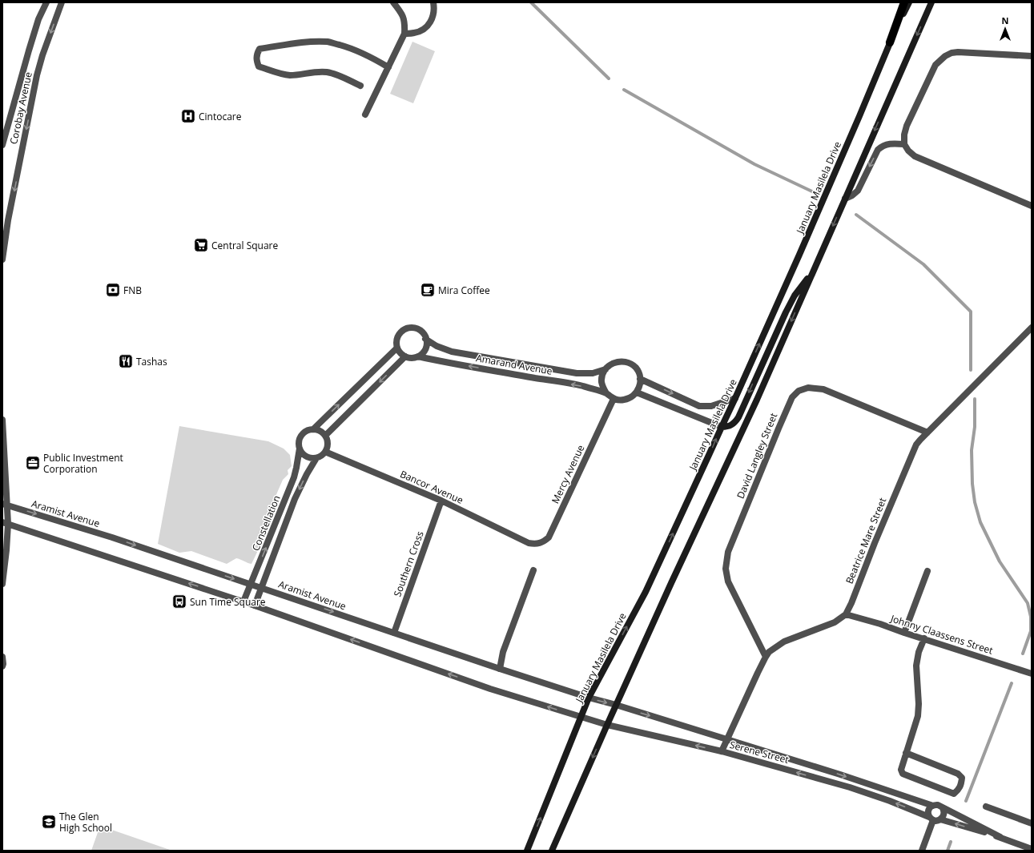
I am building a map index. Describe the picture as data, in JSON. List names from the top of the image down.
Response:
{
  "streets": {
    "main road": ["January Masilela Drive"],
    "street": [
      "Corobay Avenue",
      "Amarand Avenue",
      "David Langley Street",
      "Mercy Avenue",
      "Bancor Avenue",
      "Aramist Avenue",
      "Constellation",
      "Beatrice Mare Street",
      "Southern Cross",
      "Johnny Claassens Street",
      "Serene Street"
    ]
  },
  "crossings": [
    ["January Masilela Drive", "Aramist Avenue"],
    ["January Masilela Drive", "Serene Street"],
    ["Amarand Avenue", "Mercy Avenue"],
    ["David Langley Street", "Beatrice Mare Street"],
    ["Mercy Avenue", "Bancor Avenue"],
    ["Bancor Avenue", "Constellation"],
    ["Bancor Avenue", "Southern Cross"],
    ["Aramist Avenue", "Constellation"],
    ["Aramist Avenue", "Southern Cross"],
    ["Aramist Avenue", "Serene Street"],
    ["Beatrice Mare Street", "Johnny Claassens Street"]
  ],
  "places": {
    "hospital": ["Cintocare"],
    "supermarket": ["Central Square"],
    "bank": ["FNB"],
    "cafe": ["Mira Coffee"],
    "restaurant": ["Tashas"],
    "office": ["Public Investment Corporation"],
    "bus stop": ["Sun Time Square"],
    "school or university": ["The Glen High School"]
  },
  "north": "top"
}
